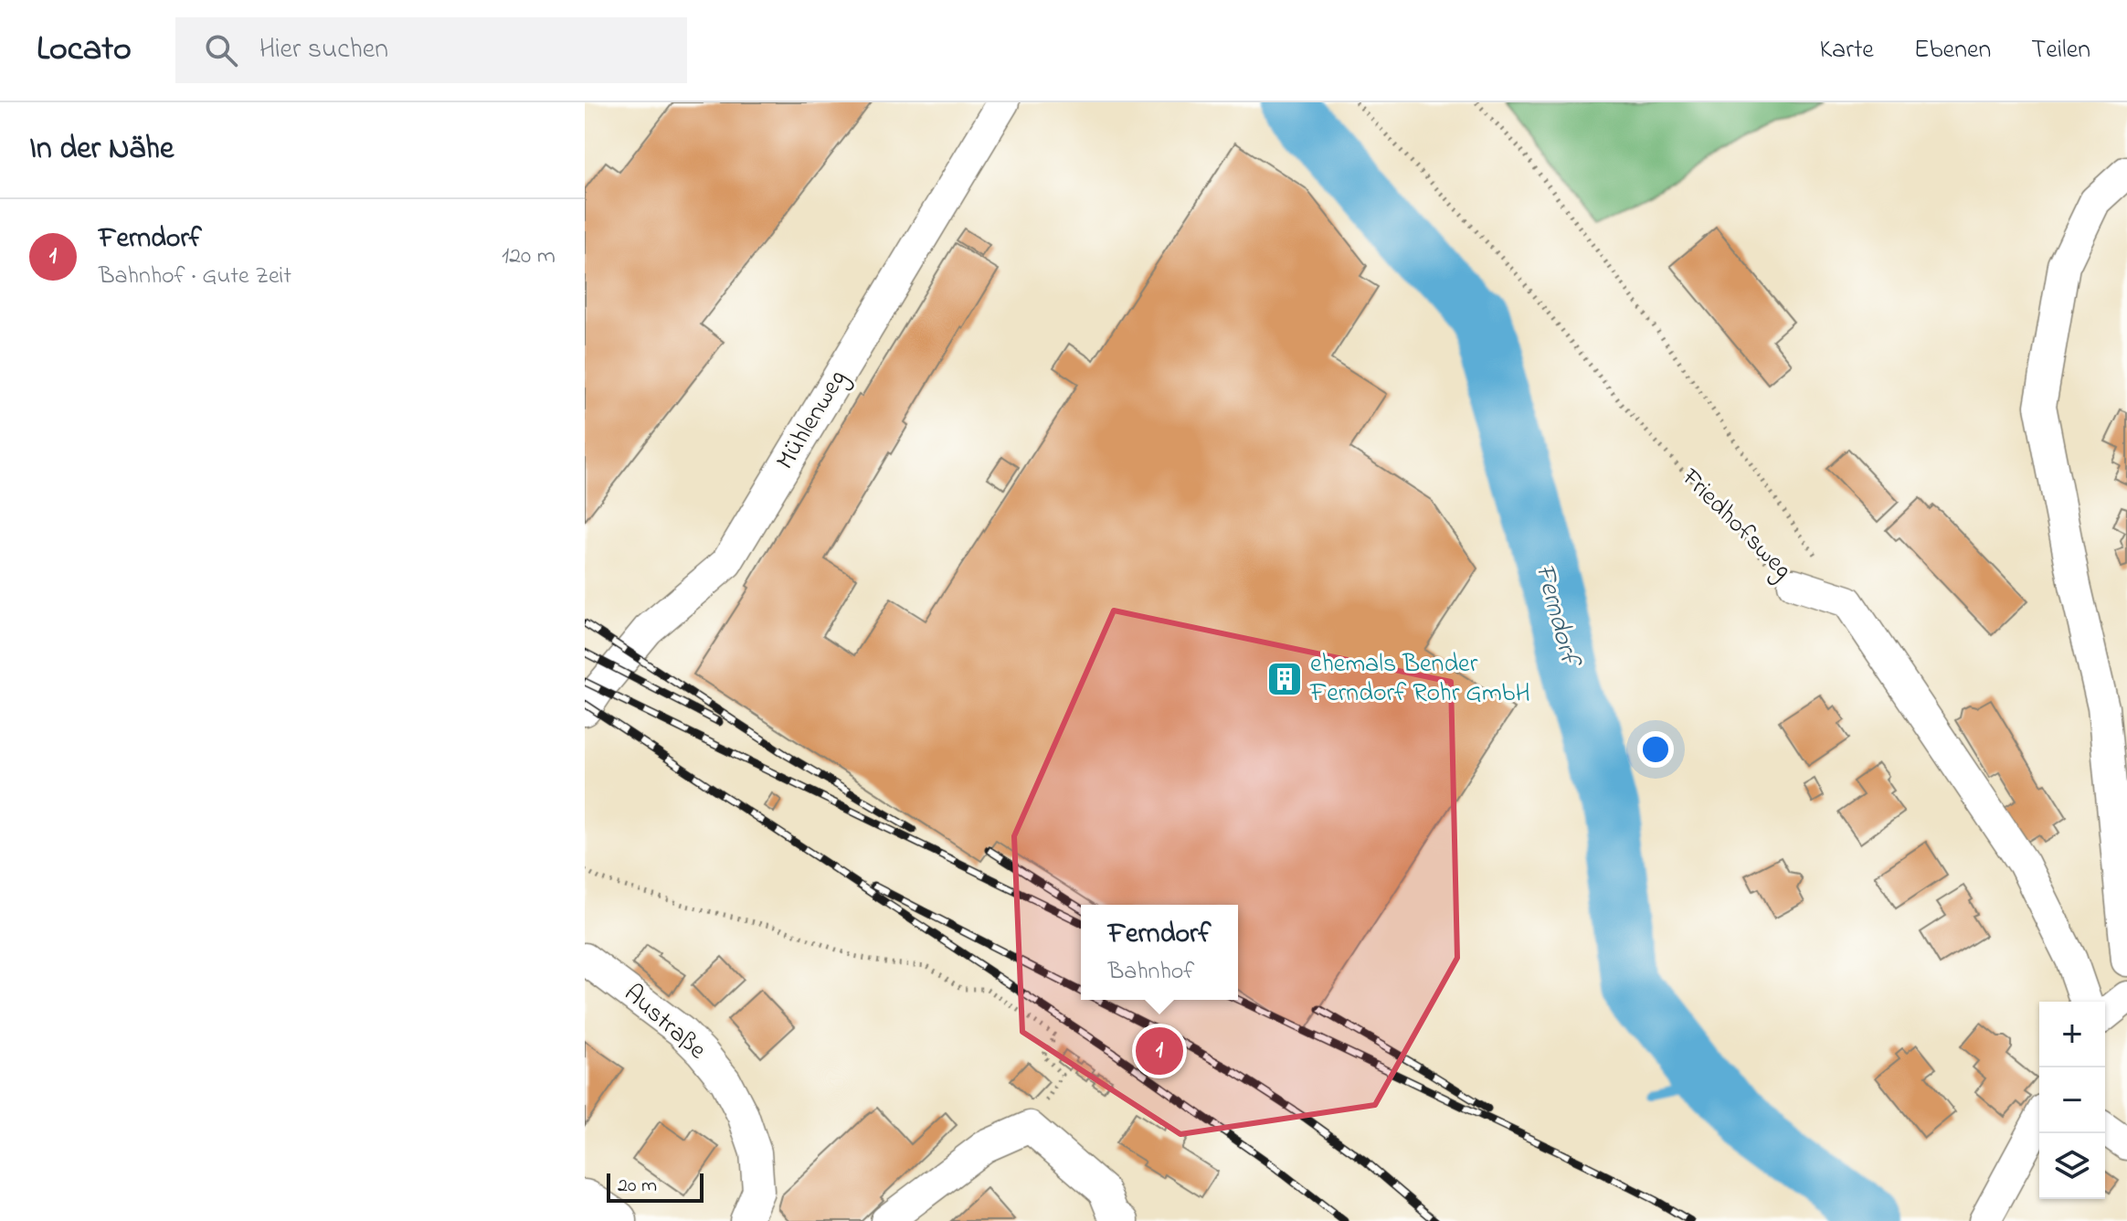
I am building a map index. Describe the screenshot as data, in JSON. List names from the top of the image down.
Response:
{
  "streets": {
    "street": ["Mühlenweg", "Friedhofsweg", "Austraße"]
  },
  "water": ["Ferndorf"],
  "places": {
    "building": ["ehemals Bender Ferndorf Rohr GmbH"]
  },
  "scale_bar": "20 m",
  "page": {
    "header": "Locato",
    "search": "Hier suchen",
    "nav": ["Karte", "Ebenen", "Teilen"],
    "heading": "In der Nähe",
    "list": [
      {
        "mark": "1",
        "name": "Ferndorf",
        "note": "Bahnhof · Gute Zeit",
        "value": "120 m"
      }
    ],
    "popup": ["Ferndorf", "Bahnhof"],
    "map_buttons": ["+", "−"],
    "pins": "1",
    "scale": "20 m"
  }
}
